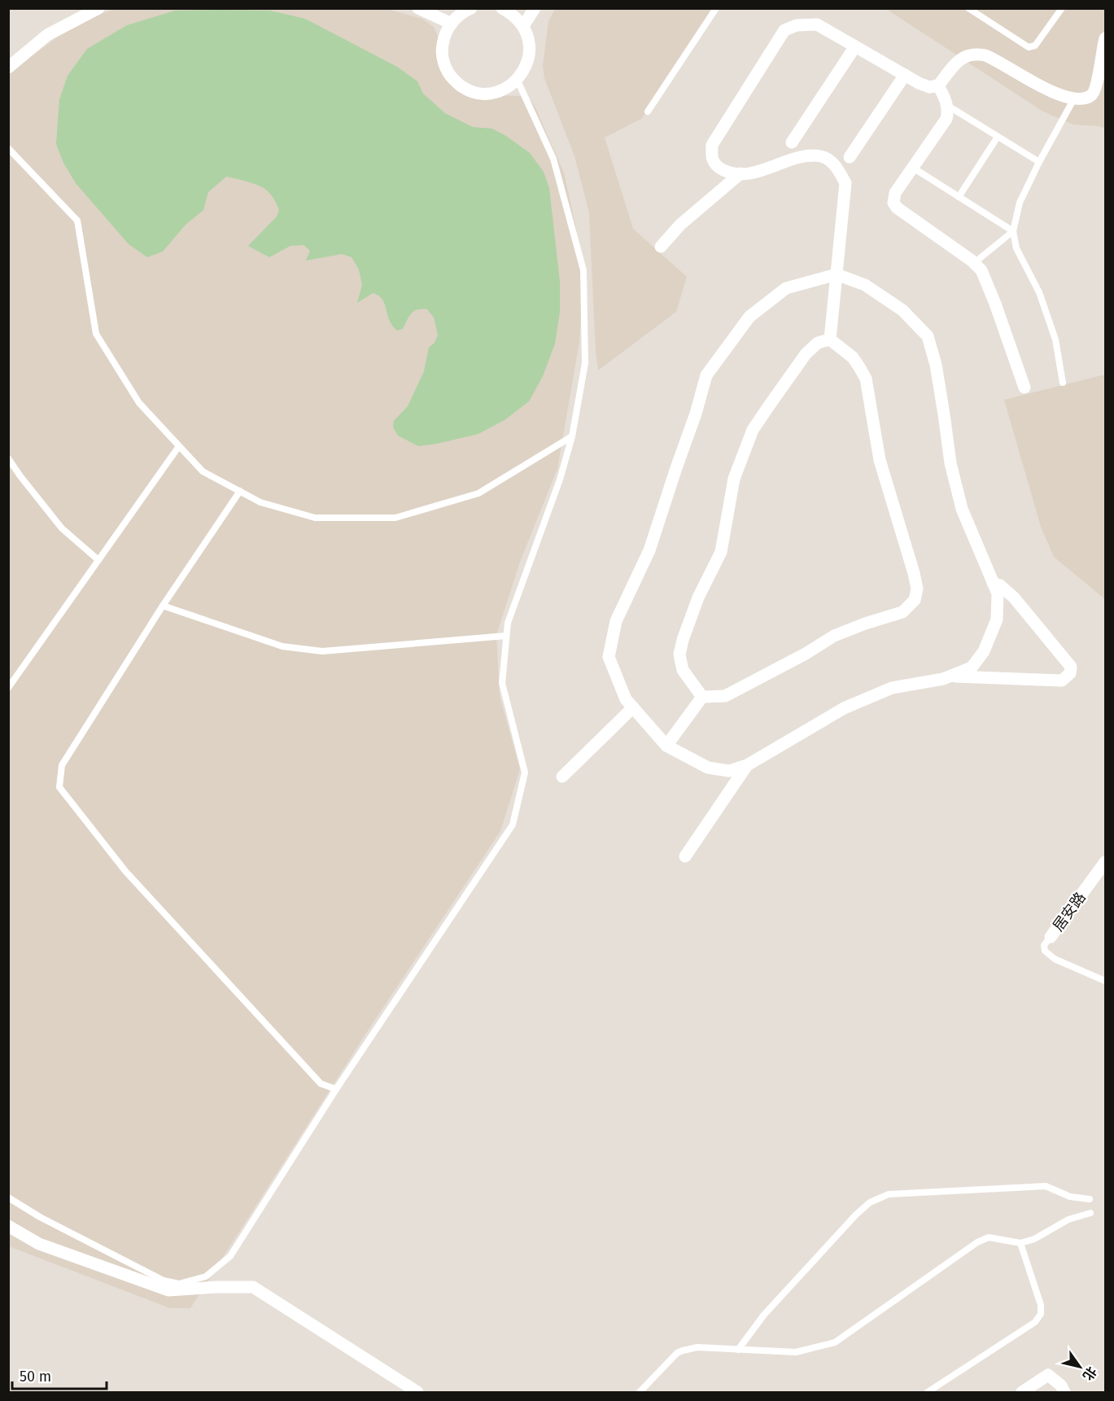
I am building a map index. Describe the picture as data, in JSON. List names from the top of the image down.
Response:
{
  "streets": {
    "street": ["居安路"]
  },
  "scale_bar": "50 m",
  "north": "bottom right"
}
